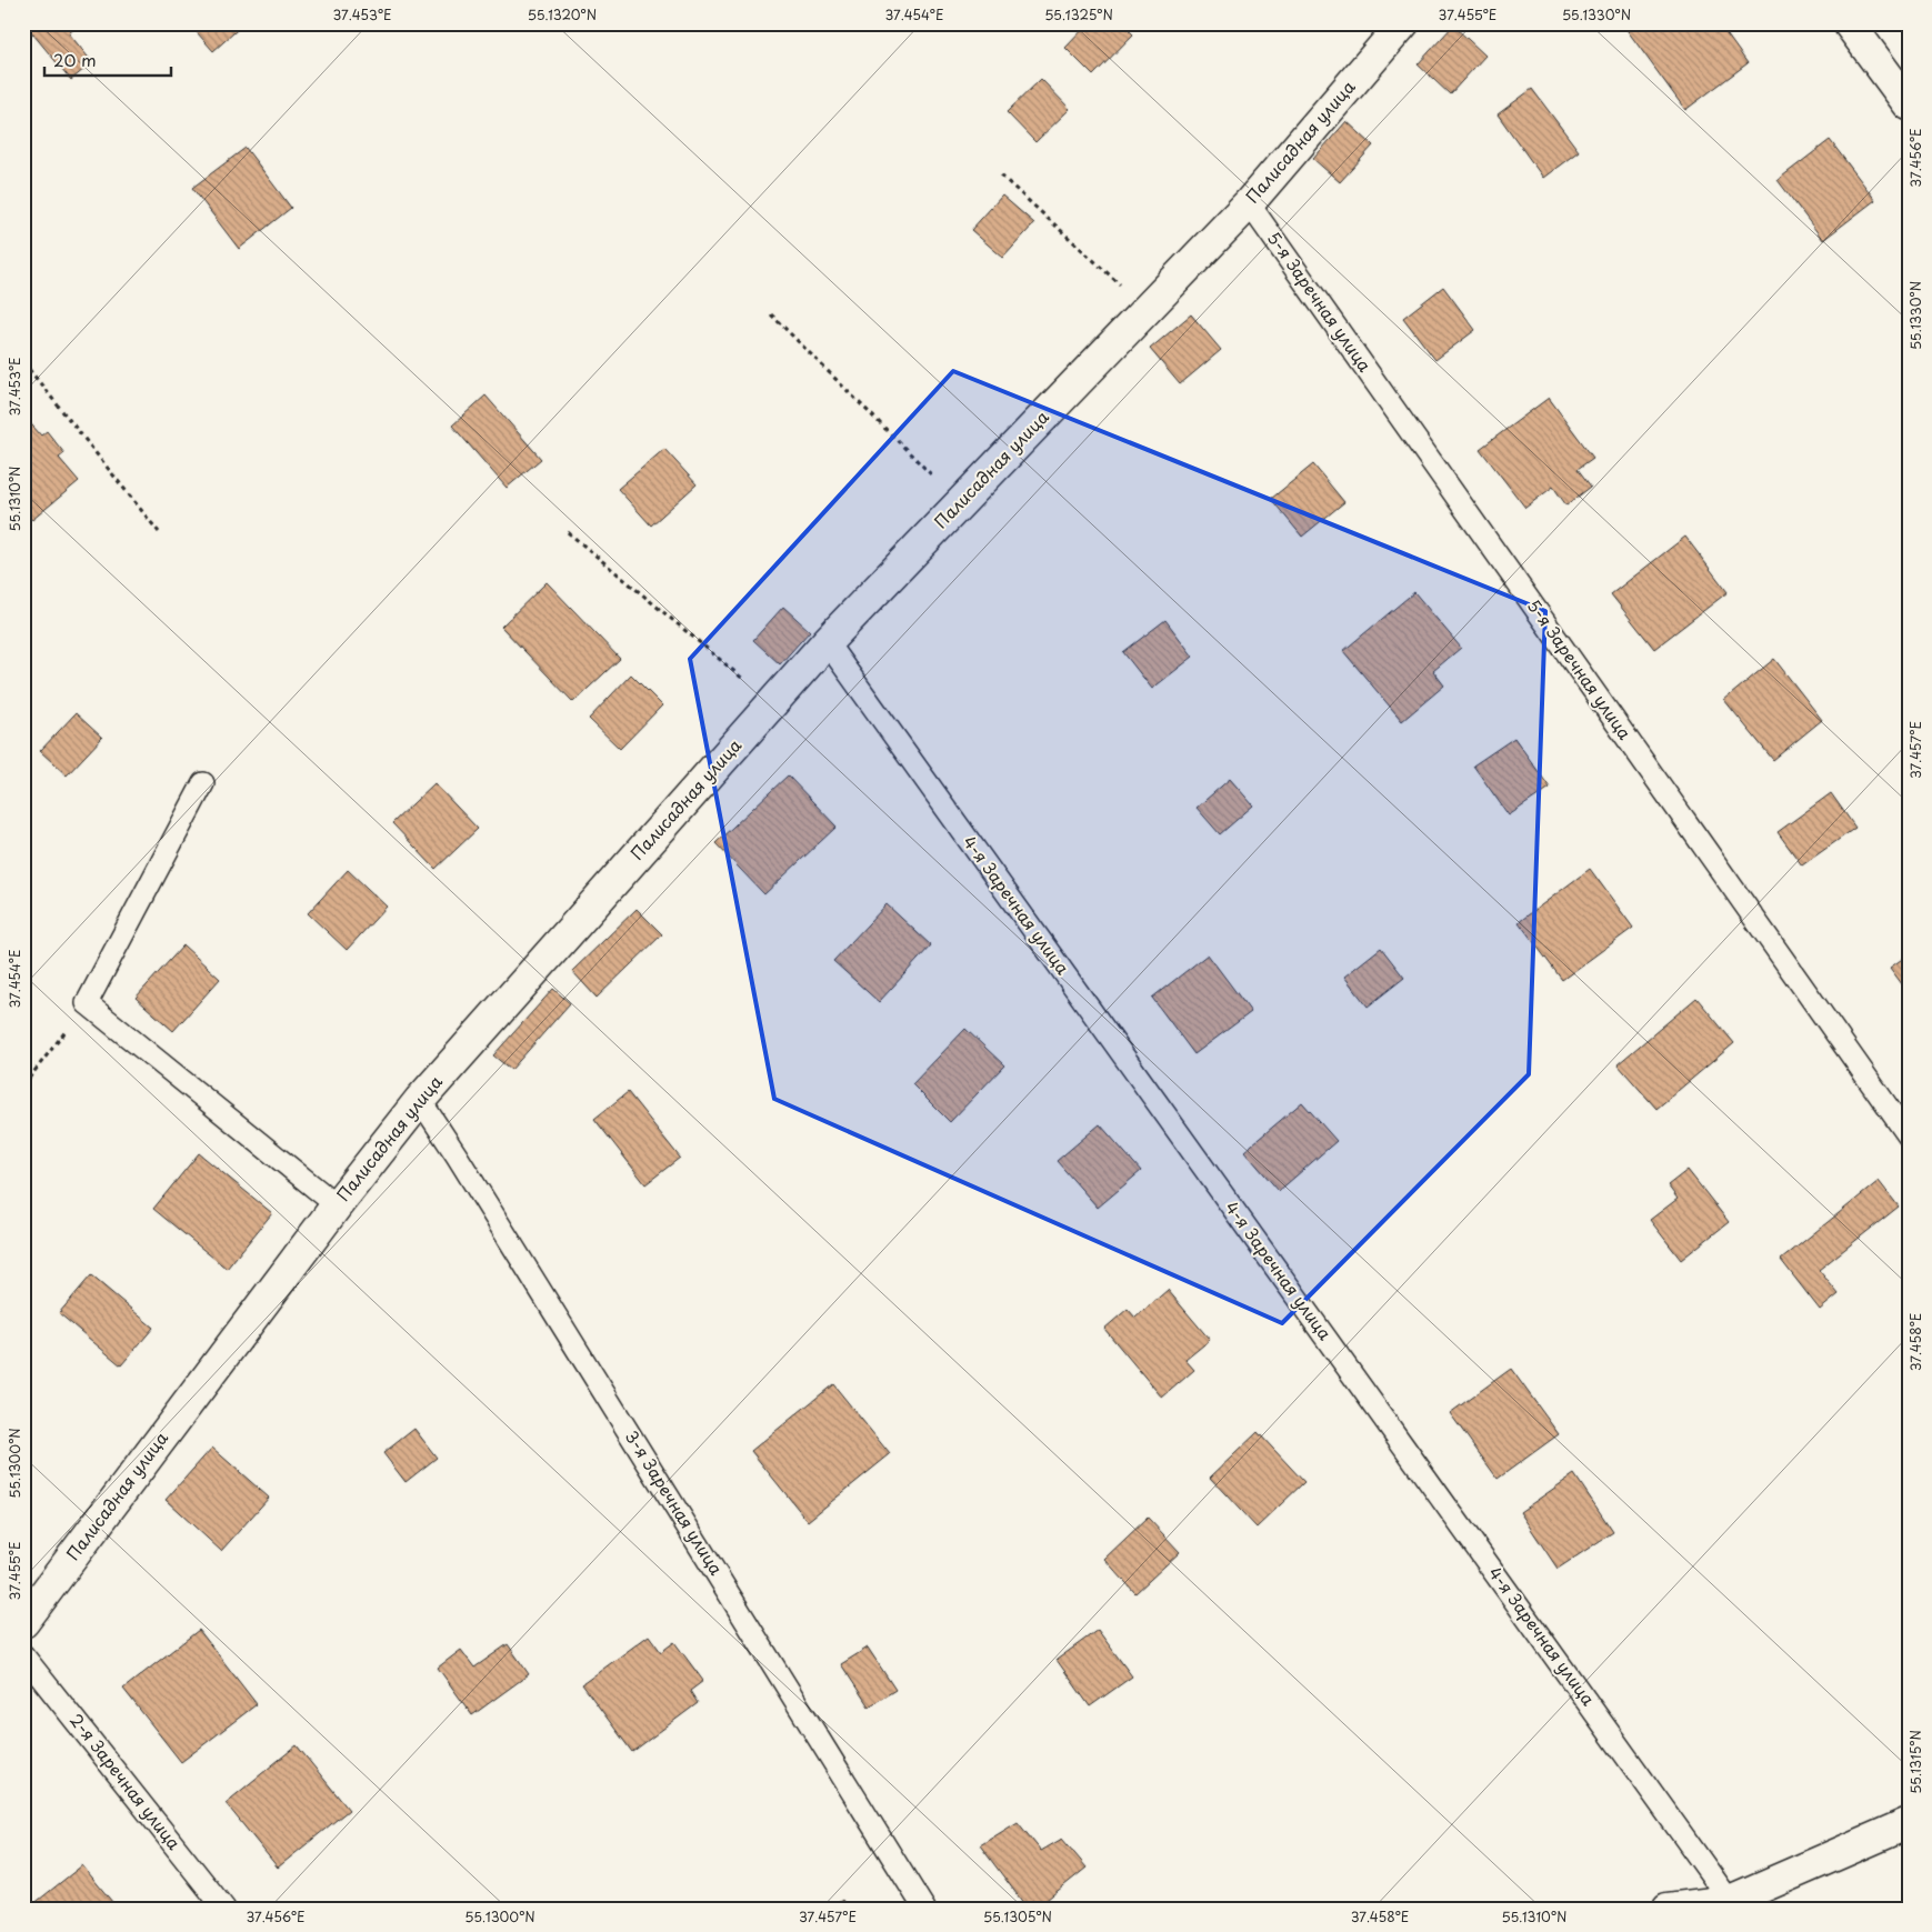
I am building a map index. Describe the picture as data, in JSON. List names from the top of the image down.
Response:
{
  "streets": {
    "street": ["Палисадная улица"],
    "lane": [
      "5-я Заречная улица",
      "4-я Заречная улица",
      "3-я Заречная улица",
      "2-я Заречная улица"
    ]
  },
  "crossings": [
    ["Палисадная улица", "5-я Заречная улица"],
    ["Палисадная улица", "4-я Заречная улица"],
    ["Палисадная улица", "3-я Заречная улица"]
  ],
  "scale_bar": "20 m",
  "coordinates": [
    "37.453°E",
    "55.1320°N",
    "37.454°E",
    "55.1325°N",
    "37.455°E",
    "55.1330°N",
    "37.456°E",
    "55.1310°N",
    "37.457°E",
    "37.458°E",
    "55.1300°N",
    "55.1315°N",
    "55.1305°N"
  ]
}
